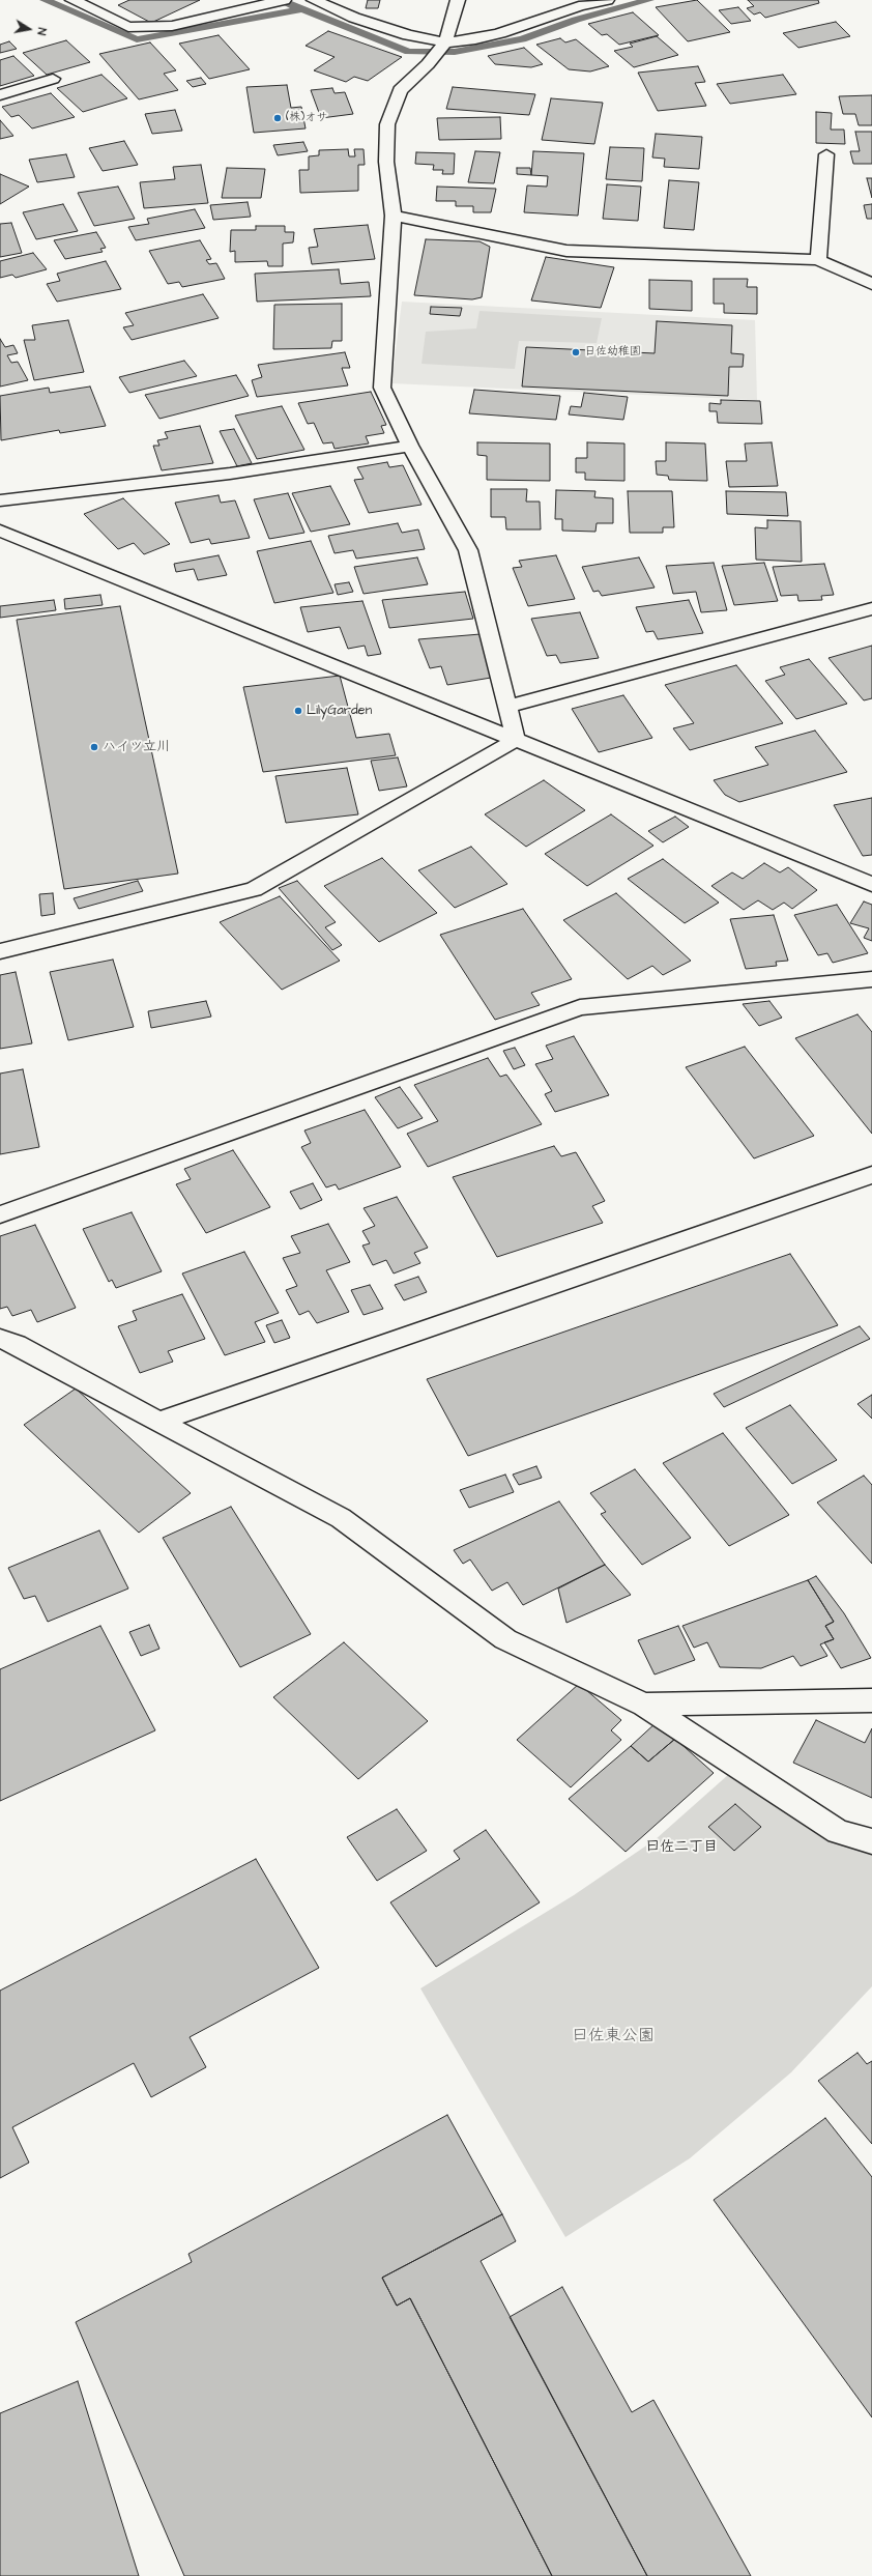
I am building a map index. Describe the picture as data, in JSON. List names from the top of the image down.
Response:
{
  "districts": ["曰佐二丁目"],
  "parks": ["曰佐東公園"],
  "places": [
    "(株)オサ",
    "日佐幼稚園",
    "LilyGarden",
    "ハイツ立川"
  ],
  "north": "right"
}
